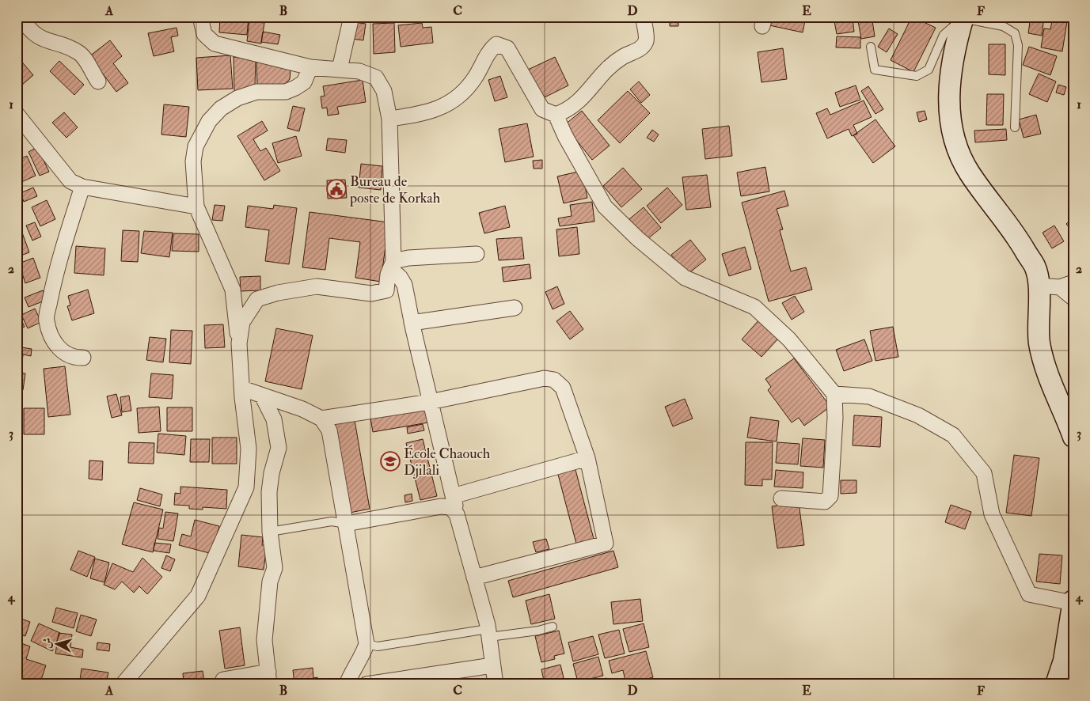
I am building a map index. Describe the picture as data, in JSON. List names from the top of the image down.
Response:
{
  "places": {
    "public building": ["Bureau de poste de Korkah"],
    "school or university": ["École Chaouch Djilali"]
  },
  "north": "left",
  "grid": {
    "columns": [
      "A",
      "B",
      "C",
      "D",
      "E",
      "F"
    ],
    "rows": [
      "1",
      "2",
      "3",
      "4"
    ]
  }
}
